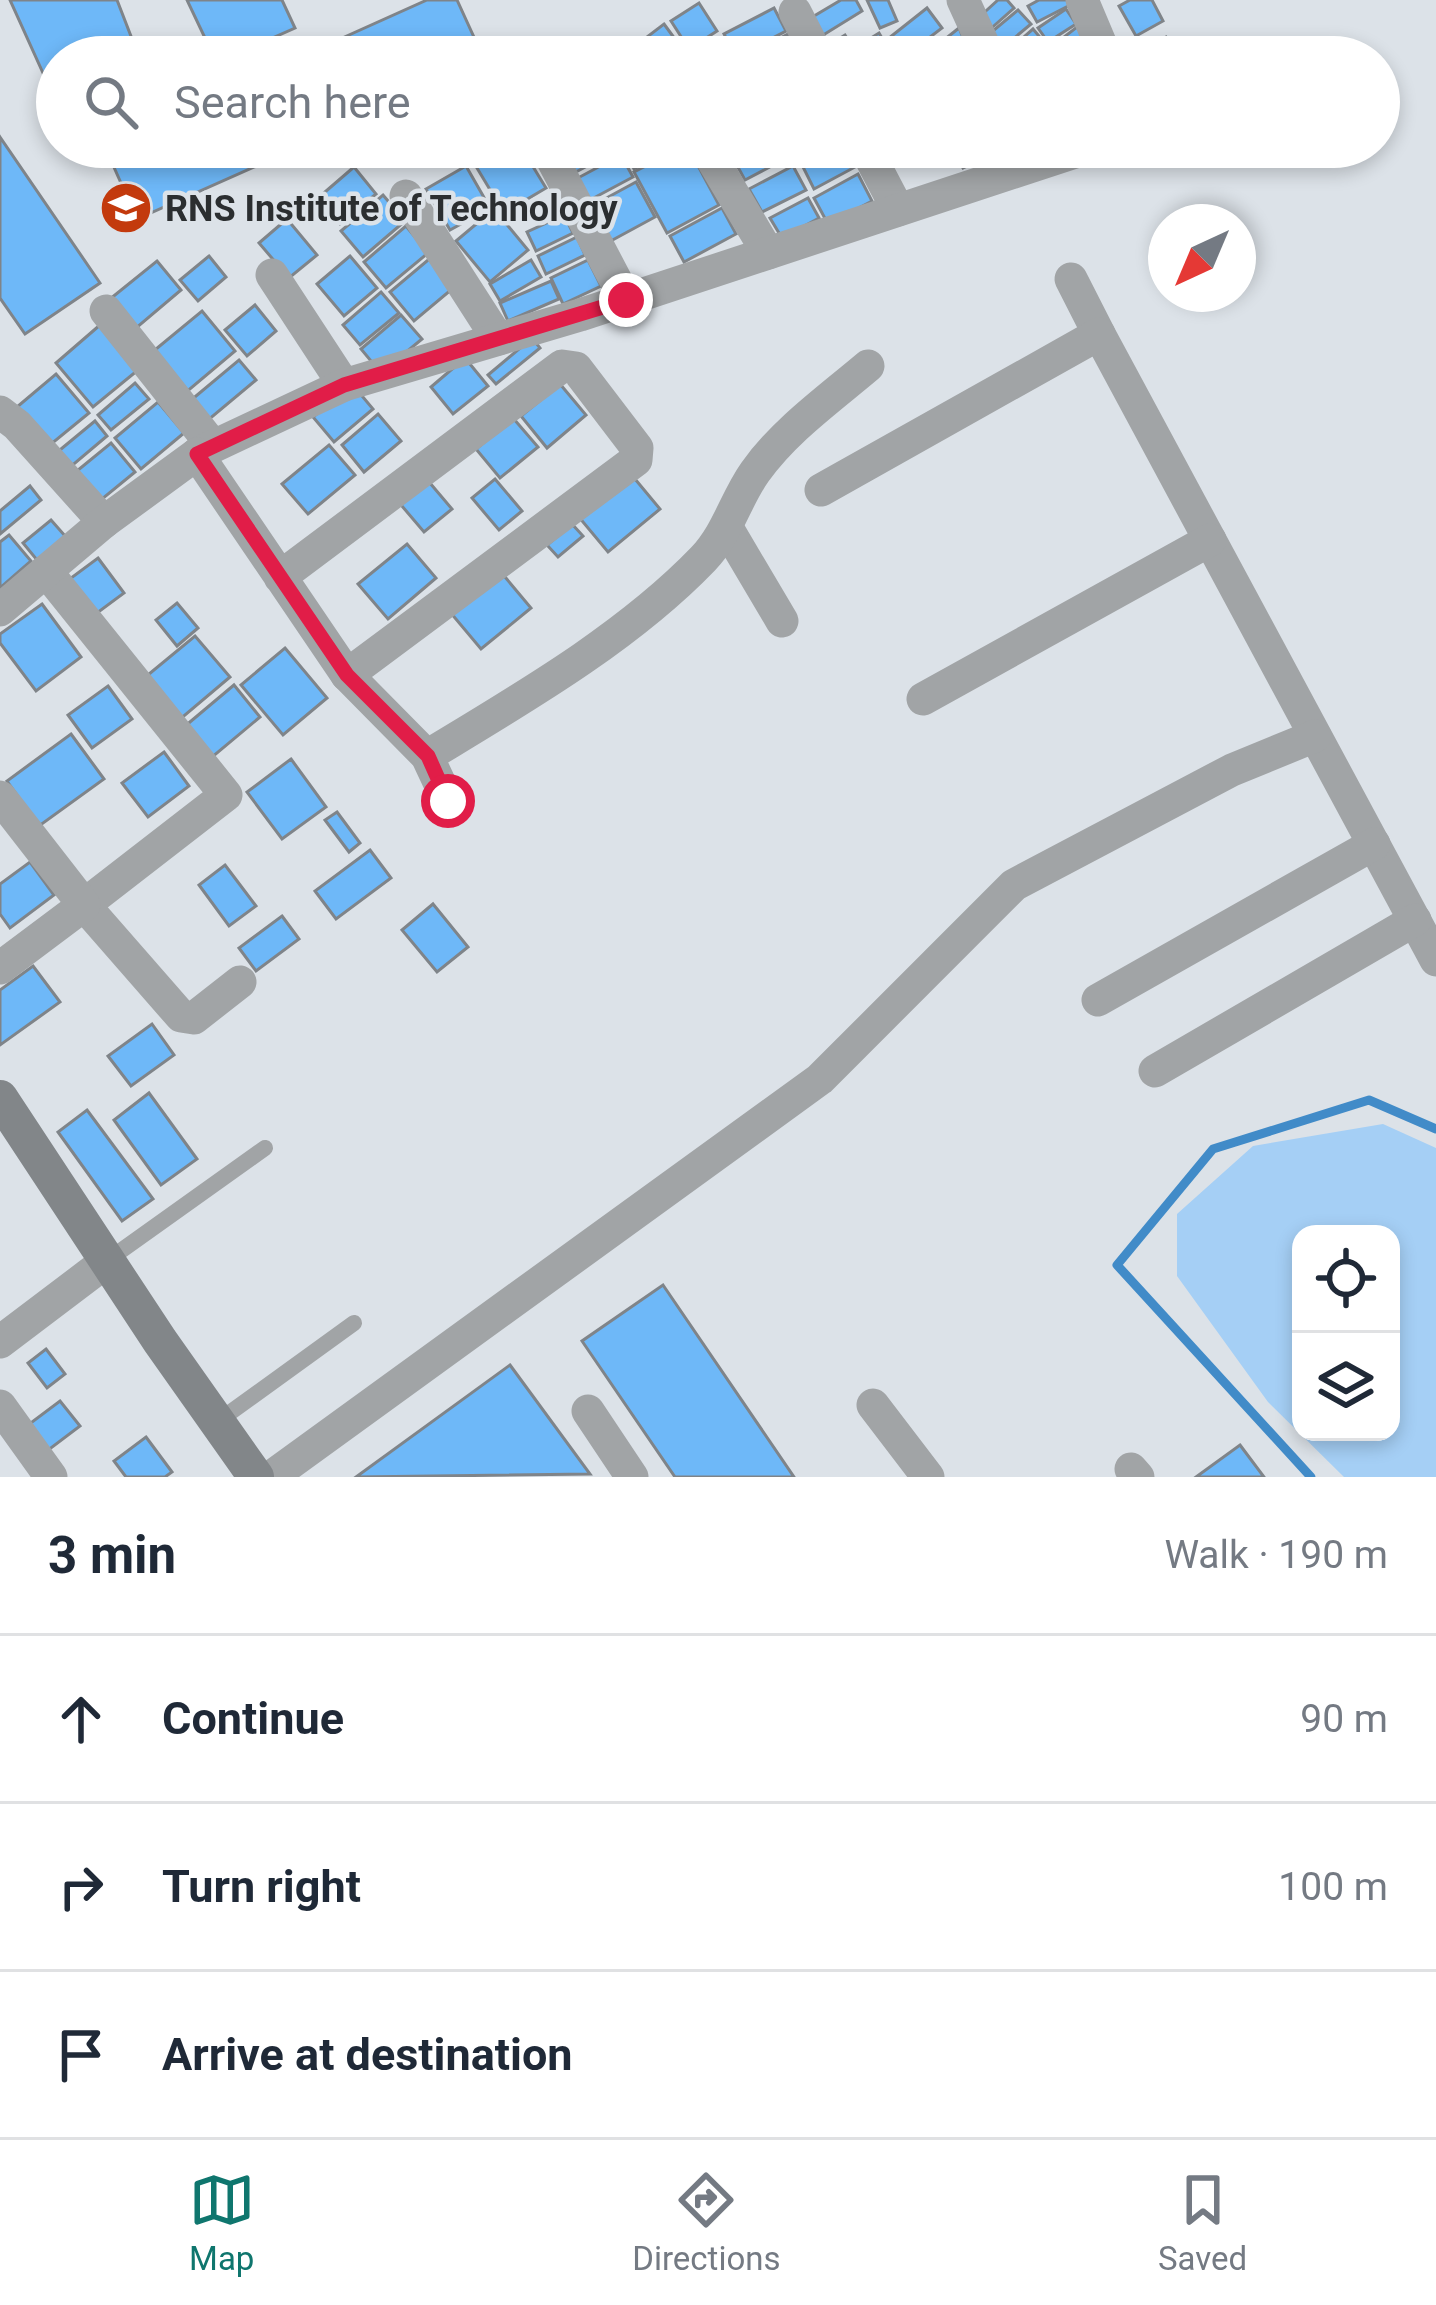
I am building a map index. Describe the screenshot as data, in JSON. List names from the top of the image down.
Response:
{
  "places": {
    "school or university": ["RNS Institute of Technology"]
  },
  "north": "bottom left",
  "page": {
    "search": "Search here",
    "heading": ["3 min", "Walk · 190 m"],
    "list": [
      ["Continue", "90 m"],
      ["Turn right", "100 m"],
      "Arrive at destination"
    ],
    "nav": ["Map", "Directions", "Saved"]
  }
}
